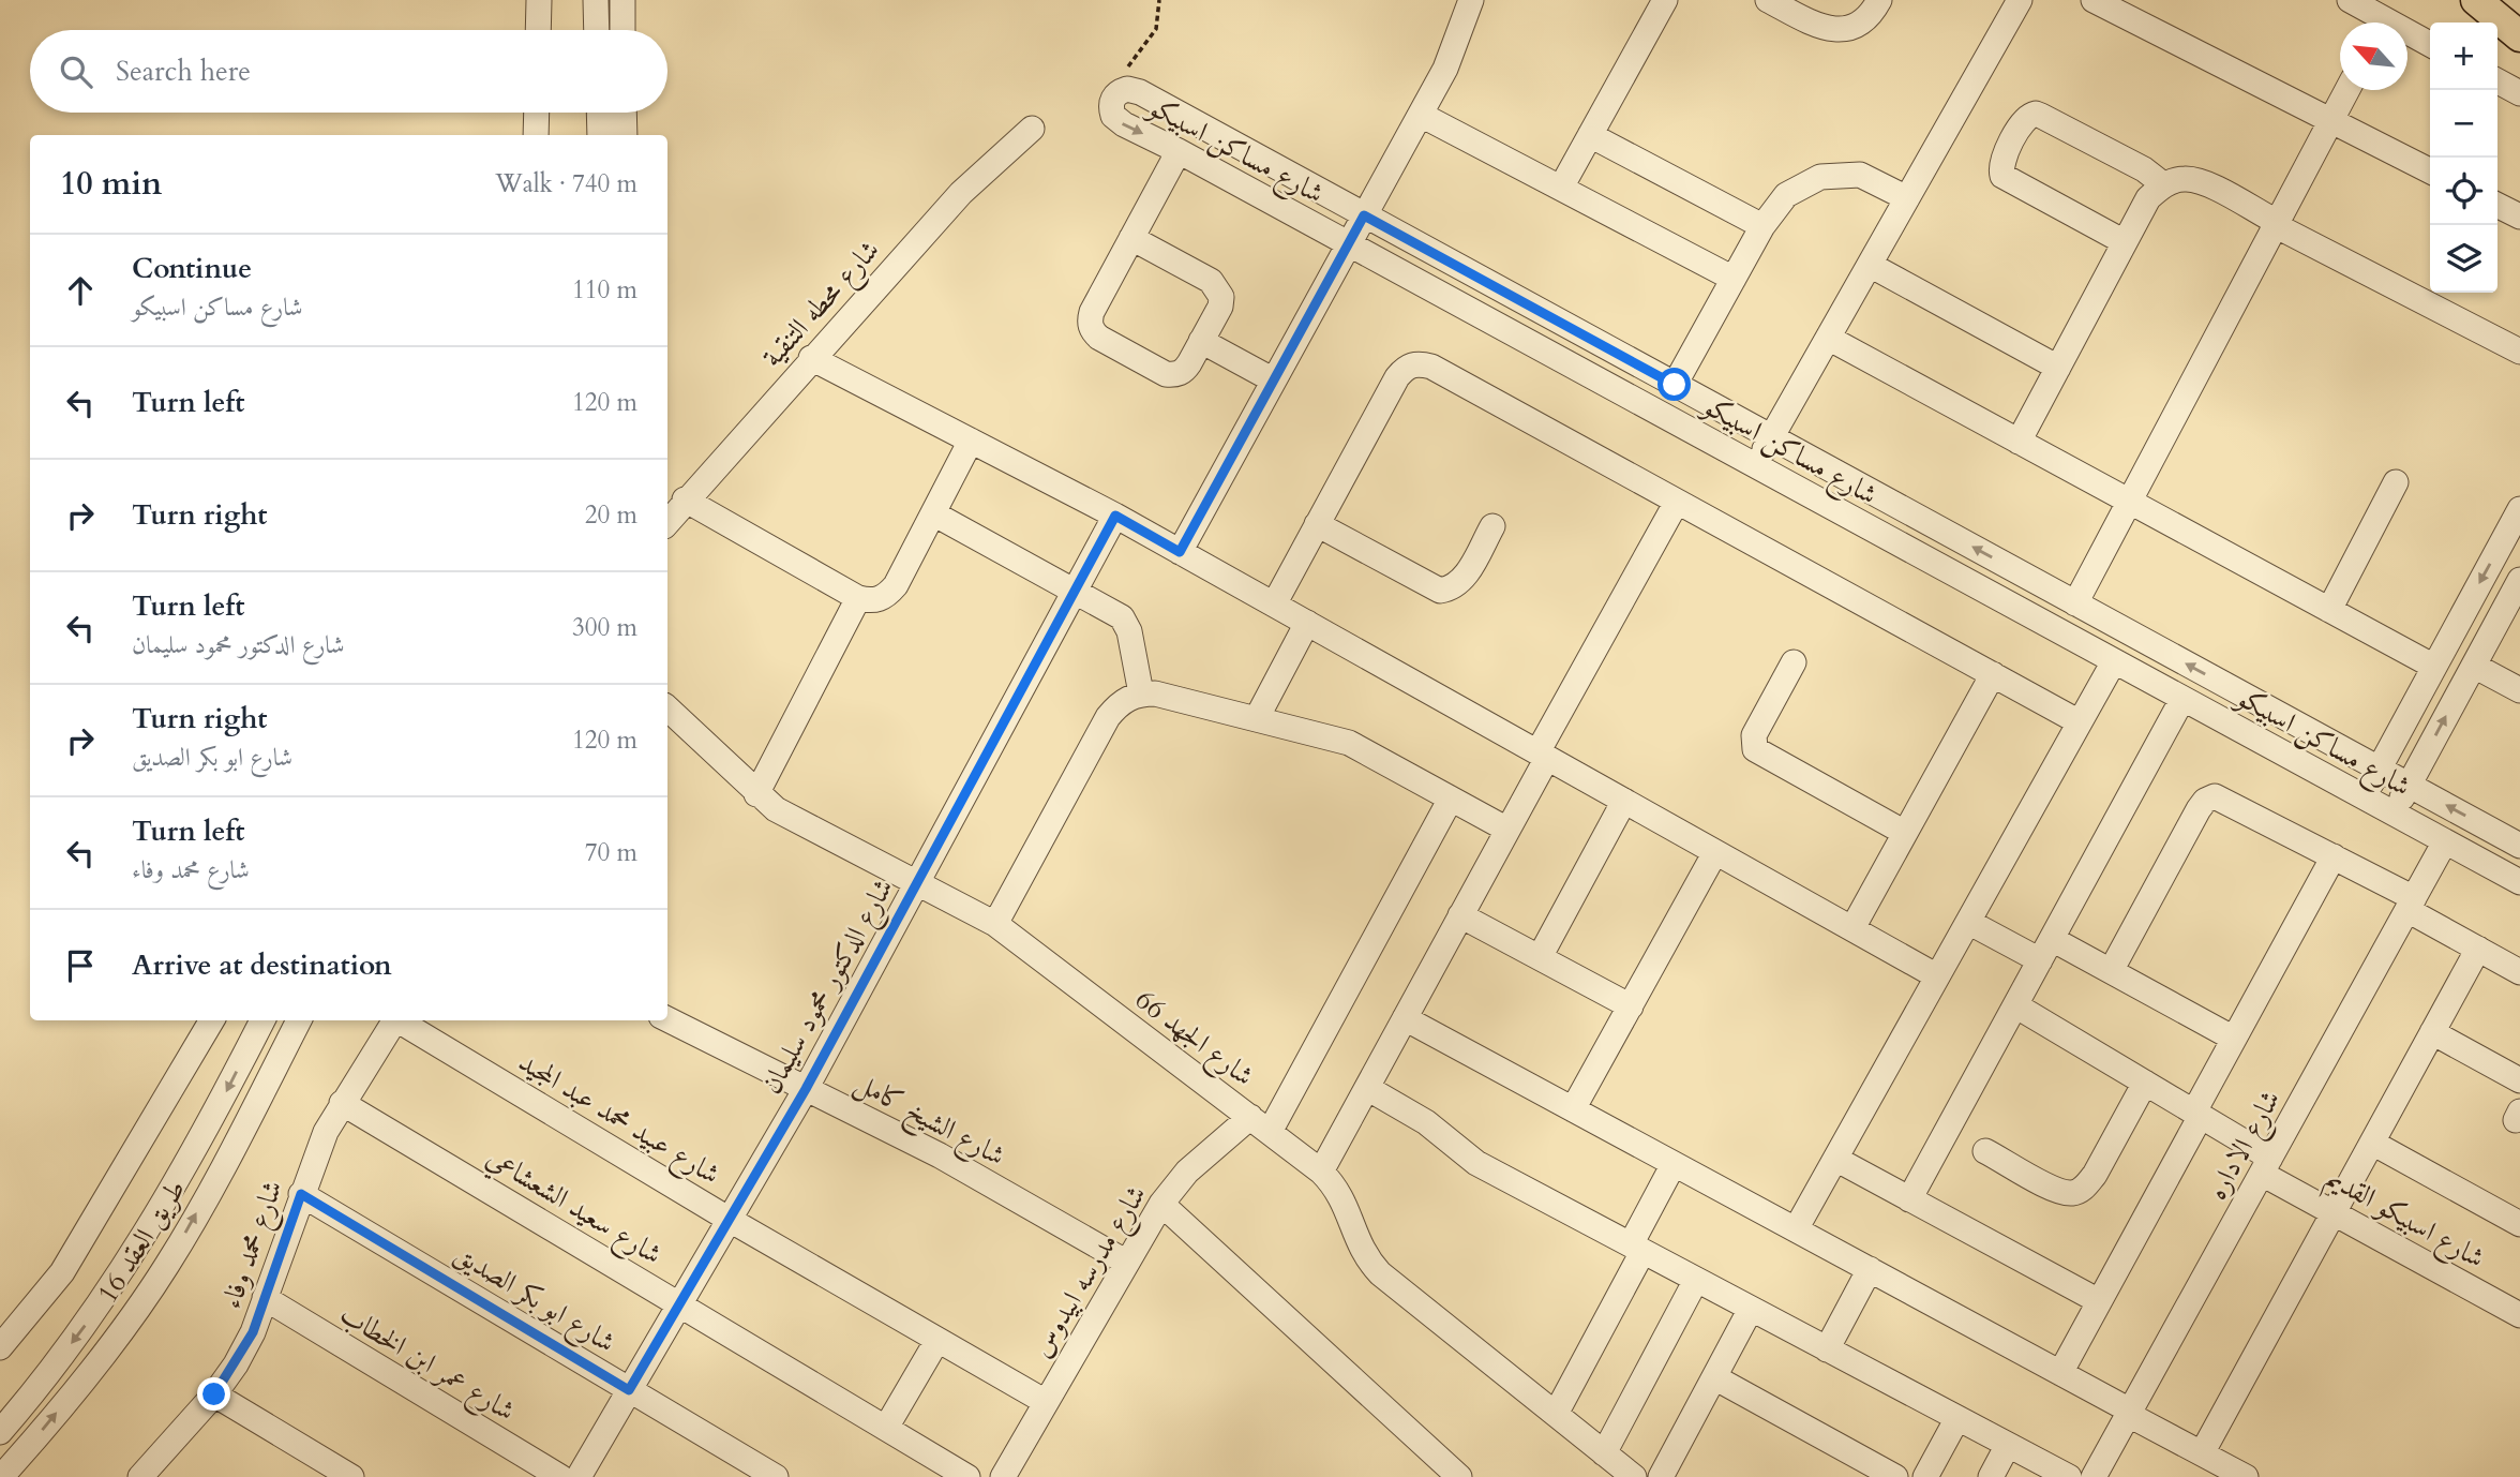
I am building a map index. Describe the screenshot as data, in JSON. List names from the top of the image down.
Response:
{
  "streets": {
    "street": [
      "شارع مساكن اسبيكو",
      "شارع محطه التنقية",
      "شارع الدكتور محمود سليمان",
      "شارع الجهد 66",
      "شارع عبيد محمد عبد المجيد",
      "شارع الشيخ كامل",
      "شارع الاداره",
      "شارع سعيد الشعشاعي",
      "شارع اسبيكو القديم",
      "طريق العقد 16",
      "شارع محمد وفاء",
      "شارع مدرسه ابيدوس",
      "شارع ابو بكر الصديق",
      "شارع عمر ابن الخطاب"
    ]
  },
  "crossings": [
    ["شارع مساكن اسبيكو", "شارع الاداره"],
    ["شارع الدكتور محمود سليمان", "شارع الجهد 66"],
    ["شارع الدكتور محمود سليمان", "شارع عبيد محمد عبد المجيد"],
    ["شارع الدكتور محمود سليمان", "شارع الشيخ كامل"],
    ["شارع الدكتور محمود سليمان", "شارع سعيد الشعشاعي"],
    ["شارع الدكتور محمود سليمان", "شارع ابو بكر الصديق"],
    ["شارع الجهد 66", "شارع مدرسه ابيدوس"],
    ["شارع عبيد محمد عبد المجيد", "شارع مدرسه ابيدوس"],
    ["شارع الشيخ كامل", "شارع مدرسه ابيدوس"],
    ["شارع الاداره", "شارع اسبيكو القديم"],
    ["شارع سعيد الشعشاعي", "شارع محمد وفاء"],
    ["شارع محمد وفاء", "شارع ابو بكر الصديق"],
    ["شارع محمد وفاء", "شارع عمر ابن الخطاب"]
  ],
  "north": "top left",
  "page": {
    "map_buttons": ["+", "−"],
    "search": "Search here",
    "heading": ["10 min", "Walk · 740 m"],
    "list": [
      ["Continue", "شارع مساكن اسبيكو", "110 m"],
      ["Turn left", "120 m"],
      ["Turn right", "20 m"],
      ["Turn left", "شارع الدكتور محمود سليمان", "300 m"],
      ["Turn right", "شارع ابو بكر الصديق", "120 m"],
      ["Turn left", "شارع محمد وفاء", "70 m"],
      "Arrive at destination"
    ]
  }
}
